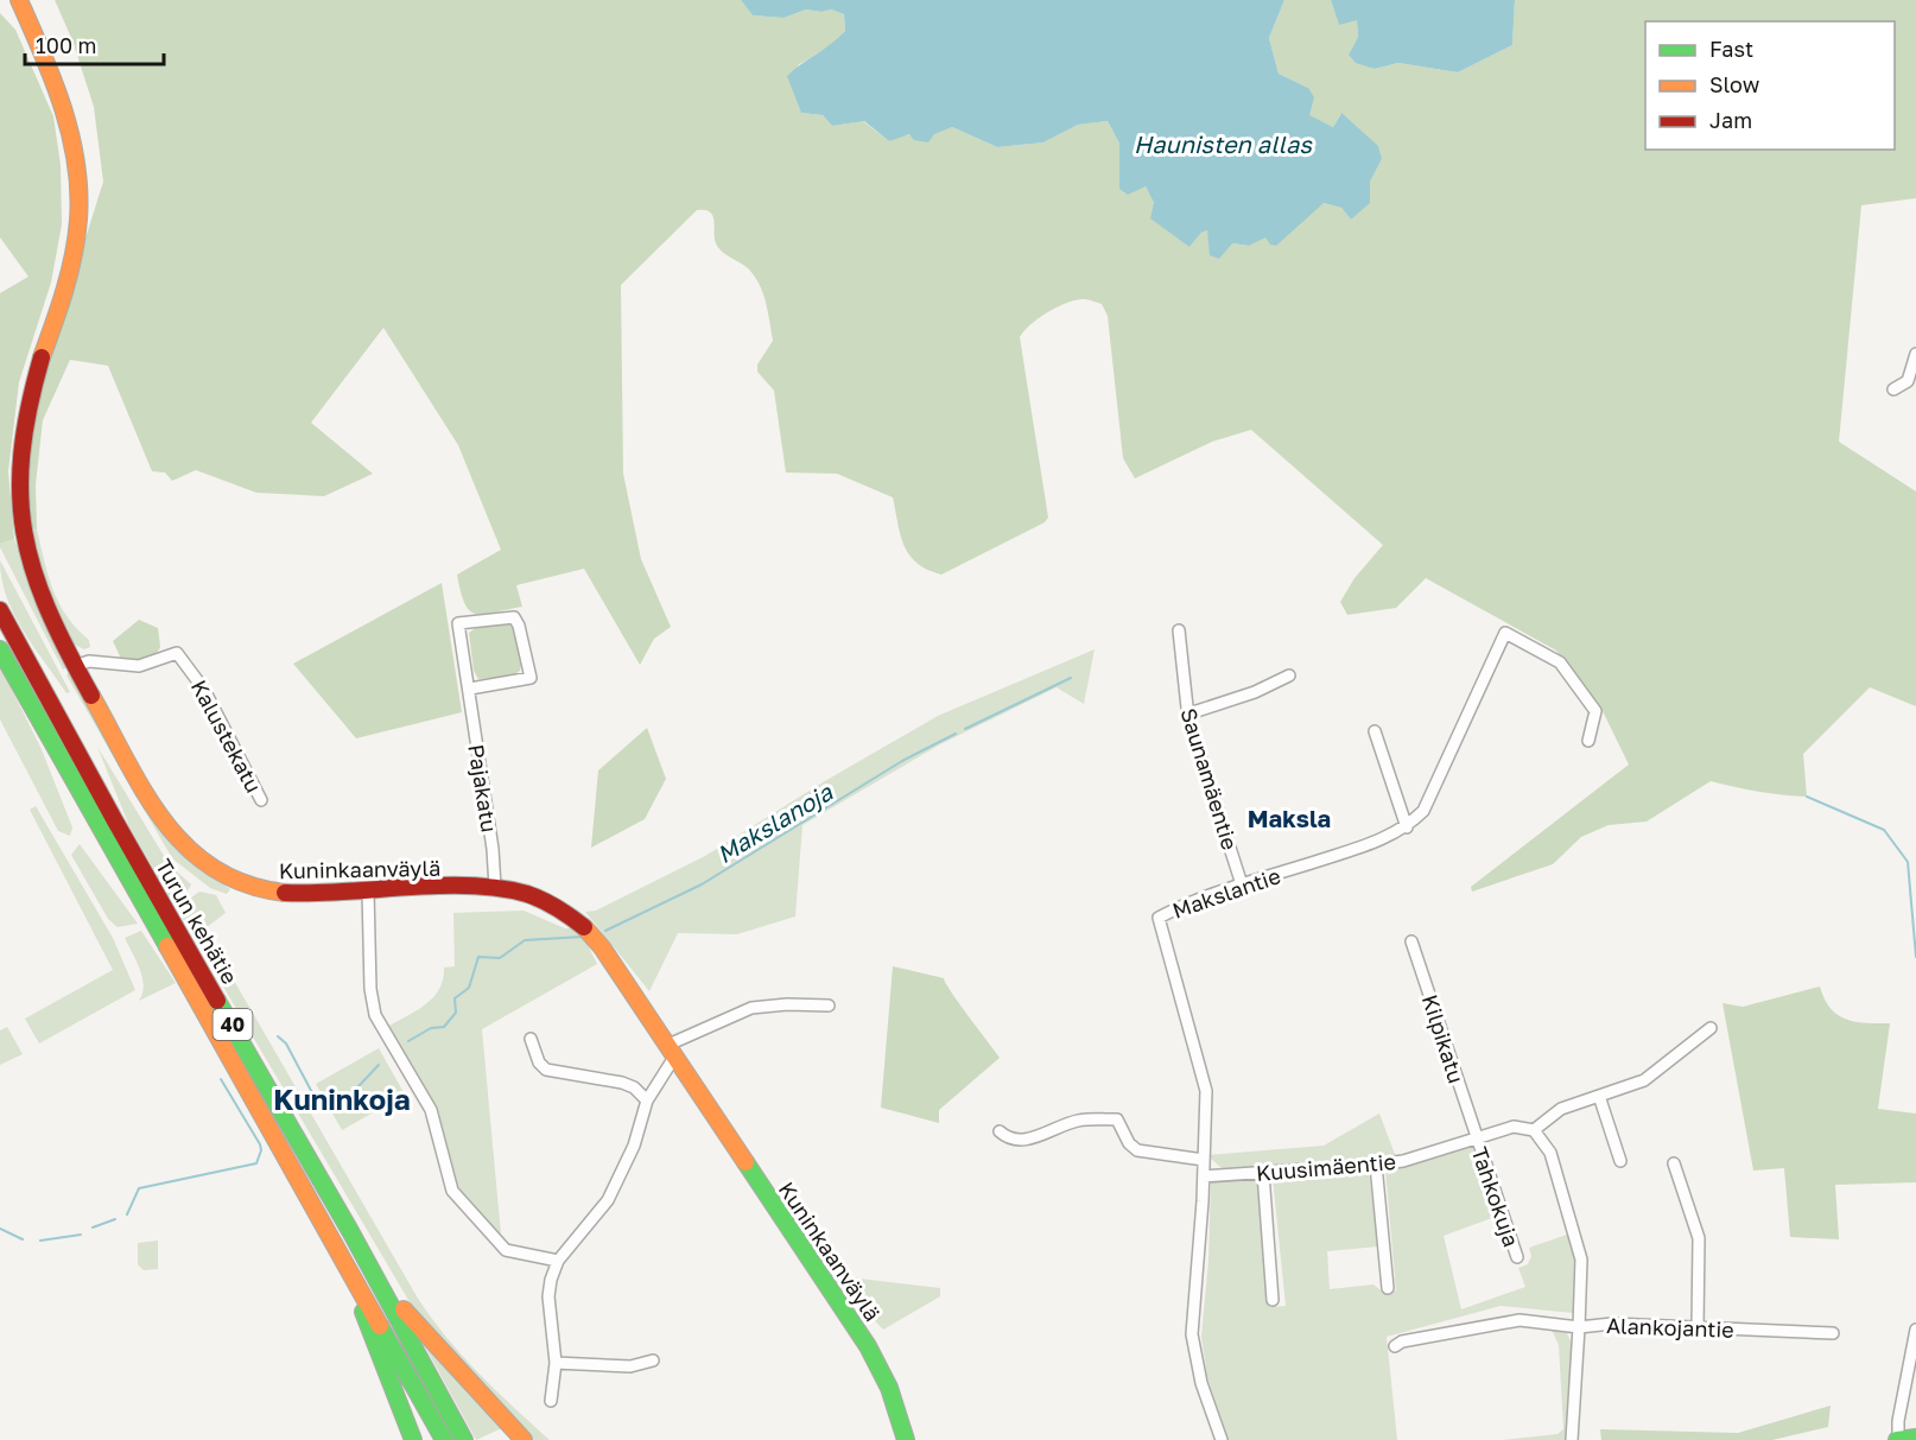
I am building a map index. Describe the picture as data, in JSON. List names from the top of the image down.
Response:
{
  "streets": {
    "main road": ["Kuninkaanväylä", "Turun kehätie", "40"],
    "street": [
      "Kalustekatu",
      "Saunamäentie",
      "Pajakatu",
      "Makslantie",
      "Kilpikatu",
      "Kuusimäentie",
      "Tahkokuja",
      "Alankojantie"
    ]
  },
  "crossings": [
    ["Kalustekatu", "Kuninkaanväylä"],
    ["Saunamäentie", "Makslantie"],
    ["Pajakatu", "Kuninkaanväylä"],
    ["Makslantie", "Kuusimäentie"],
    ["Kilpikatu", "Kuusimäentie"],
    ["Kilpikatu", "Tahkokuja"],
    ["Kuusimäentie", "Tahkokuja"]
  ],
  "districts": ["Maksla", "Kuninkoja"],
  "water": ["Haunisten allas", "Makslanoja"],
  "legend": ["Fast", "Slow", "Jam"],
  "scale_bar": "100 m"
}
